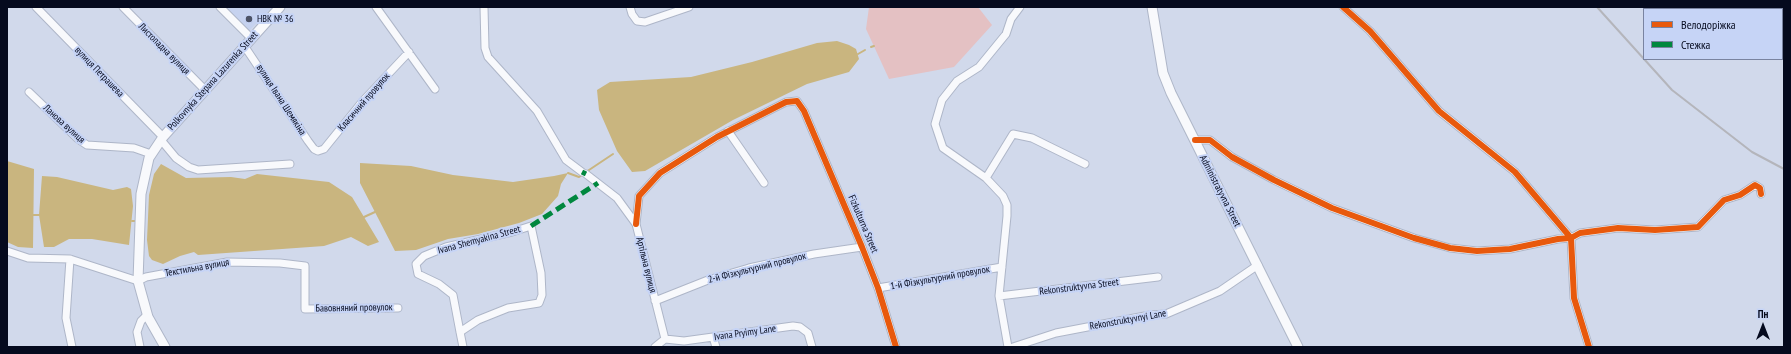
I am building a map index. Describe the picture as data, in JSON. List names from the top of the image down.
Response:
{
  "streets": {
    "street": [
      "Листопадна вулиця",
      "вулиця Петрашева",
      "Polkovnyka Stepana Lazurenka Street",
      "вулиця Івана Шемякіна",
      "Класичний провулок",
      "Ланова вулиця",
      "Administratyvna Street",
      "Fizkulturna Street",
      "Ivana Shemyakina Street",
      "Артільна вулиця",
      "Текстильна вулиця",
      "2-й Фізкультурний провулок",
      "1-й Фізкультурний провулок",
      "Rekonstruktyvna Street",
      "Бавовняний провулок",
      "Rekonstruktyvnyi Lane",
      "Ivana Pryimy Lane"
    ]
  },
  "crossings": [
    ["Листопадна вулиця", "Polkovnyka Stepana Lazurenka Street"],
    ["вулиця Петрашева", "Polkovnyka Stepana Lazurenka Street"],
    ["Polkovnyka Stepana Lazurenka Street", "вулиця Івана Шемякіна"],
    ["Polkovnyka Stepana Lazurenka Street", "Ланова вулиця"],
    ["Polkovnyka Stepana Lazurenka Street", "Текстильна вулиця"],
    ["вулиця Івана Шемякіна", "Класичний провулок"],
    ["Administratyvna Street", "Rekonstruktyvnyi Lane"],
    ["Fizkulturna Street", "2-й Фізкультурний провулок"],
    ["Fizkulturna Street", "1-й Фізкультурний провулок"],
    ["Артільна вулиця", "2-й Фізкультурний провулок"],
    ["Артільна вулиця", "Ivana Pryimy Lane"],
    ["Текстильна вулиця", "Бавовняний провулок"]
  ],
  "places": ["НВК № 36"],
  "legend": ["Велодоріжка", "Стежка"],
  "north": "top"
}
